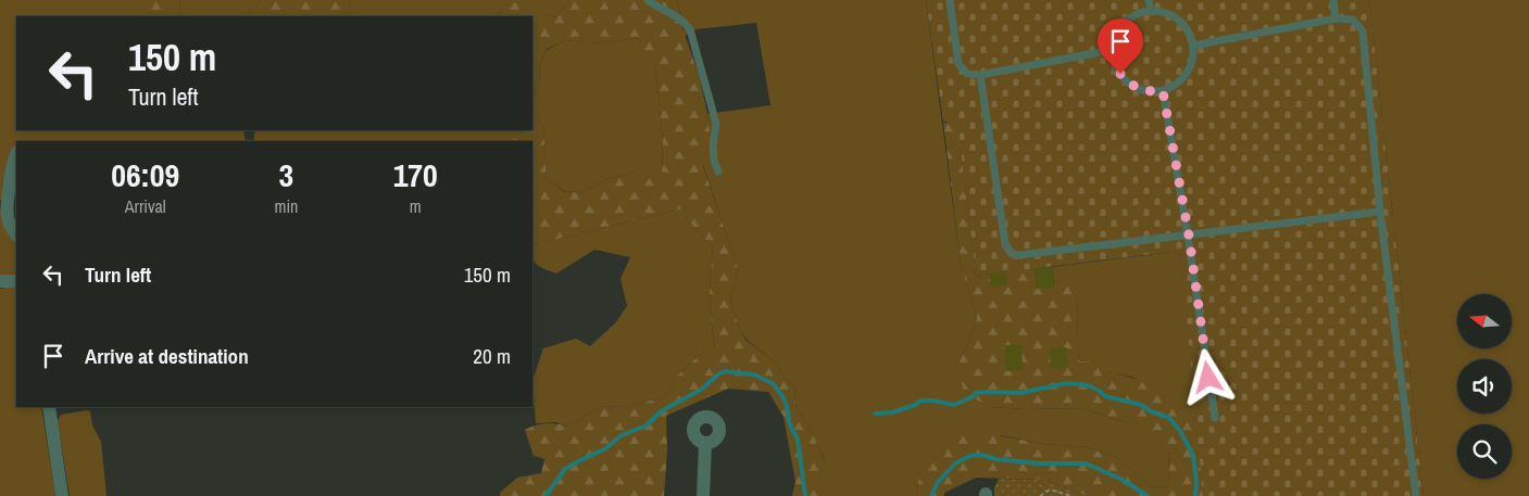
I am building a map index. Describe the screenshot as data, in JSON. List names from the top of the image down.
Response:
{
  "north": "left",
  "page": {
    "turn": ["150 m", "Turn left"],
    "eta": [
      "06:09",
      "Arrival",
      "3",
      "min",
      "170",
      "m"
    ],
    "list": [
      {
        "name": "Turn left",
        "value": "150 m"
      },
      {
        "name": "Arrive at destination",
        "value": "20 m"
      }
    ]
  }
}
